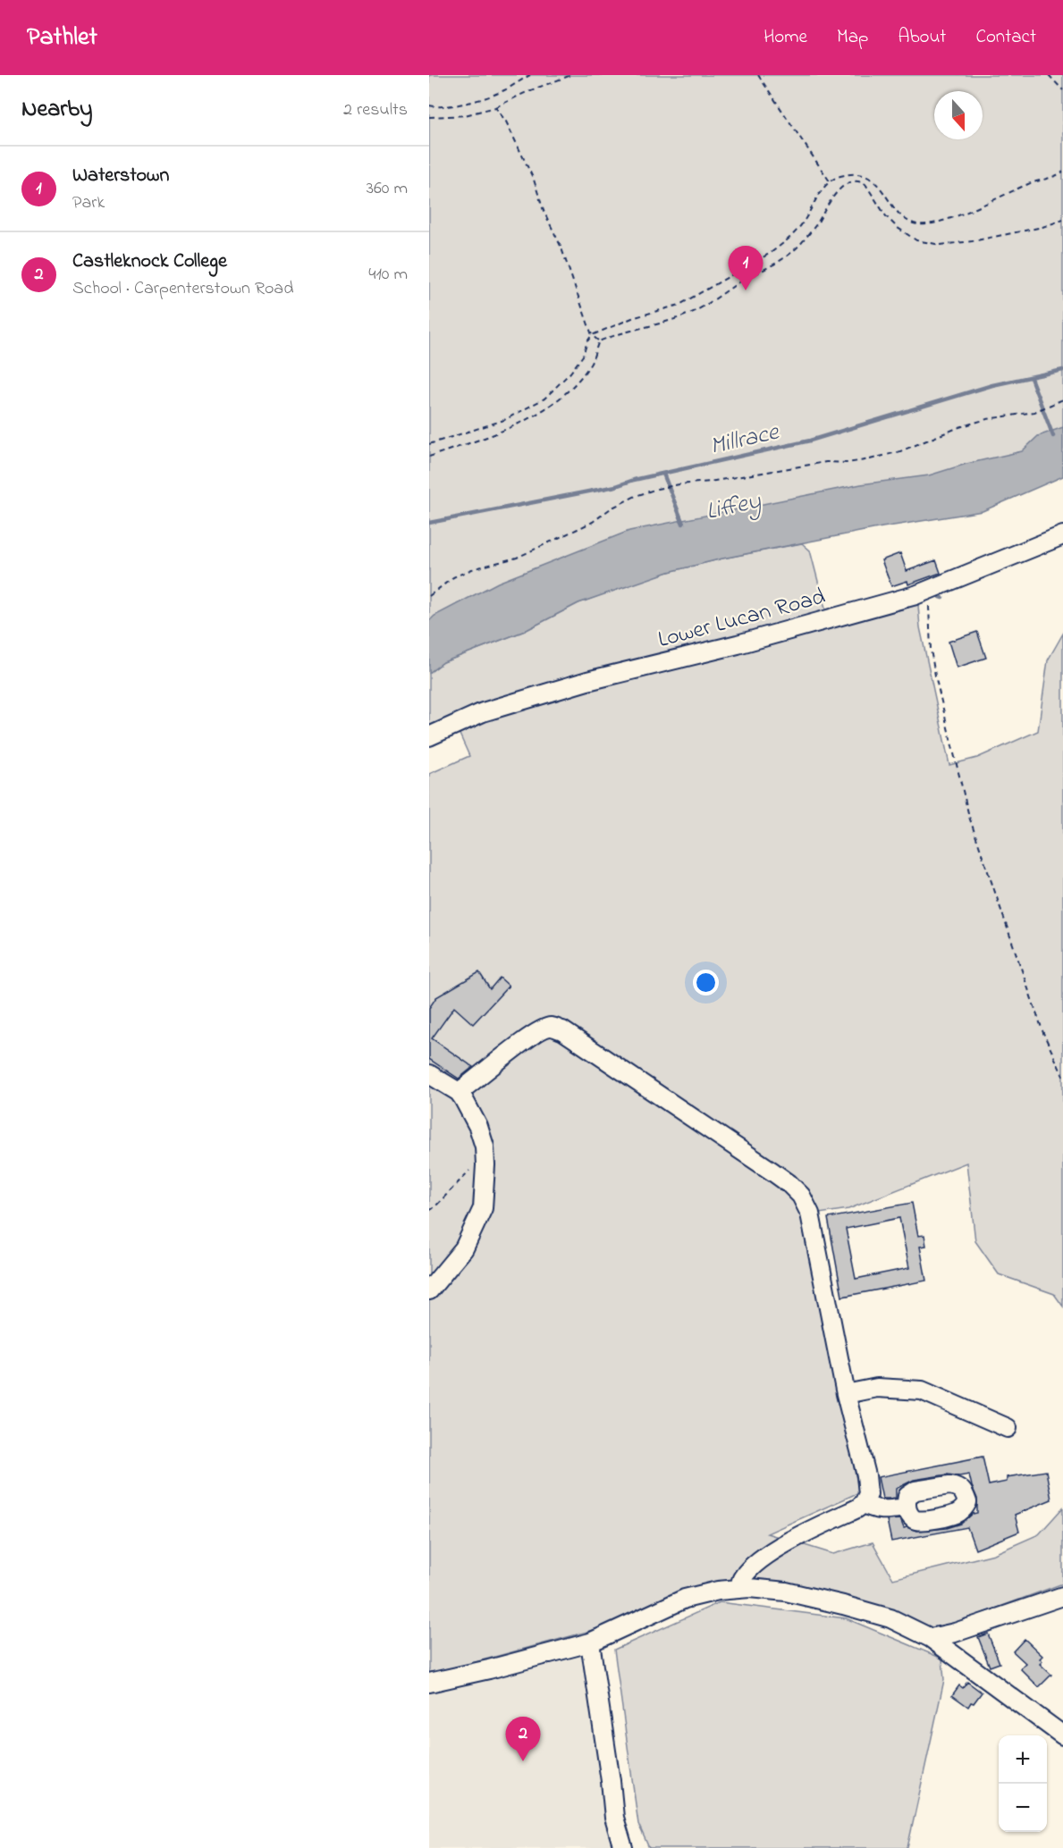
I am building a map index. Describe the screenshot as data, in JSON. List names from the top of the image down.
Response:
{
  "streets": {
    "street": ["Lower Lucan Road"]
  },
  "water": ["Millrace", "Liffey"],
  "north": "bottom",
  "page": {
    "header": "Pathlet",
    "nav": [
      "Home",
      "Map",
      "About",
      "Contact"
    ],
    "heading": ["Nearby", "2 results"],
    "list": [
      {
        "mark": "1",
        "name": "Waterstown",
        "note": "Park",
        "value": "360 m"
      },
      {
        "mark": "2",
        "name": "Castleknock College",
        "note": "School · Carpenterstown Road",
        "value": "410 m"
      }
    ],
    "pins": ["1", "2"],
    "map_buttons": ["+", "−"]
  }
}
